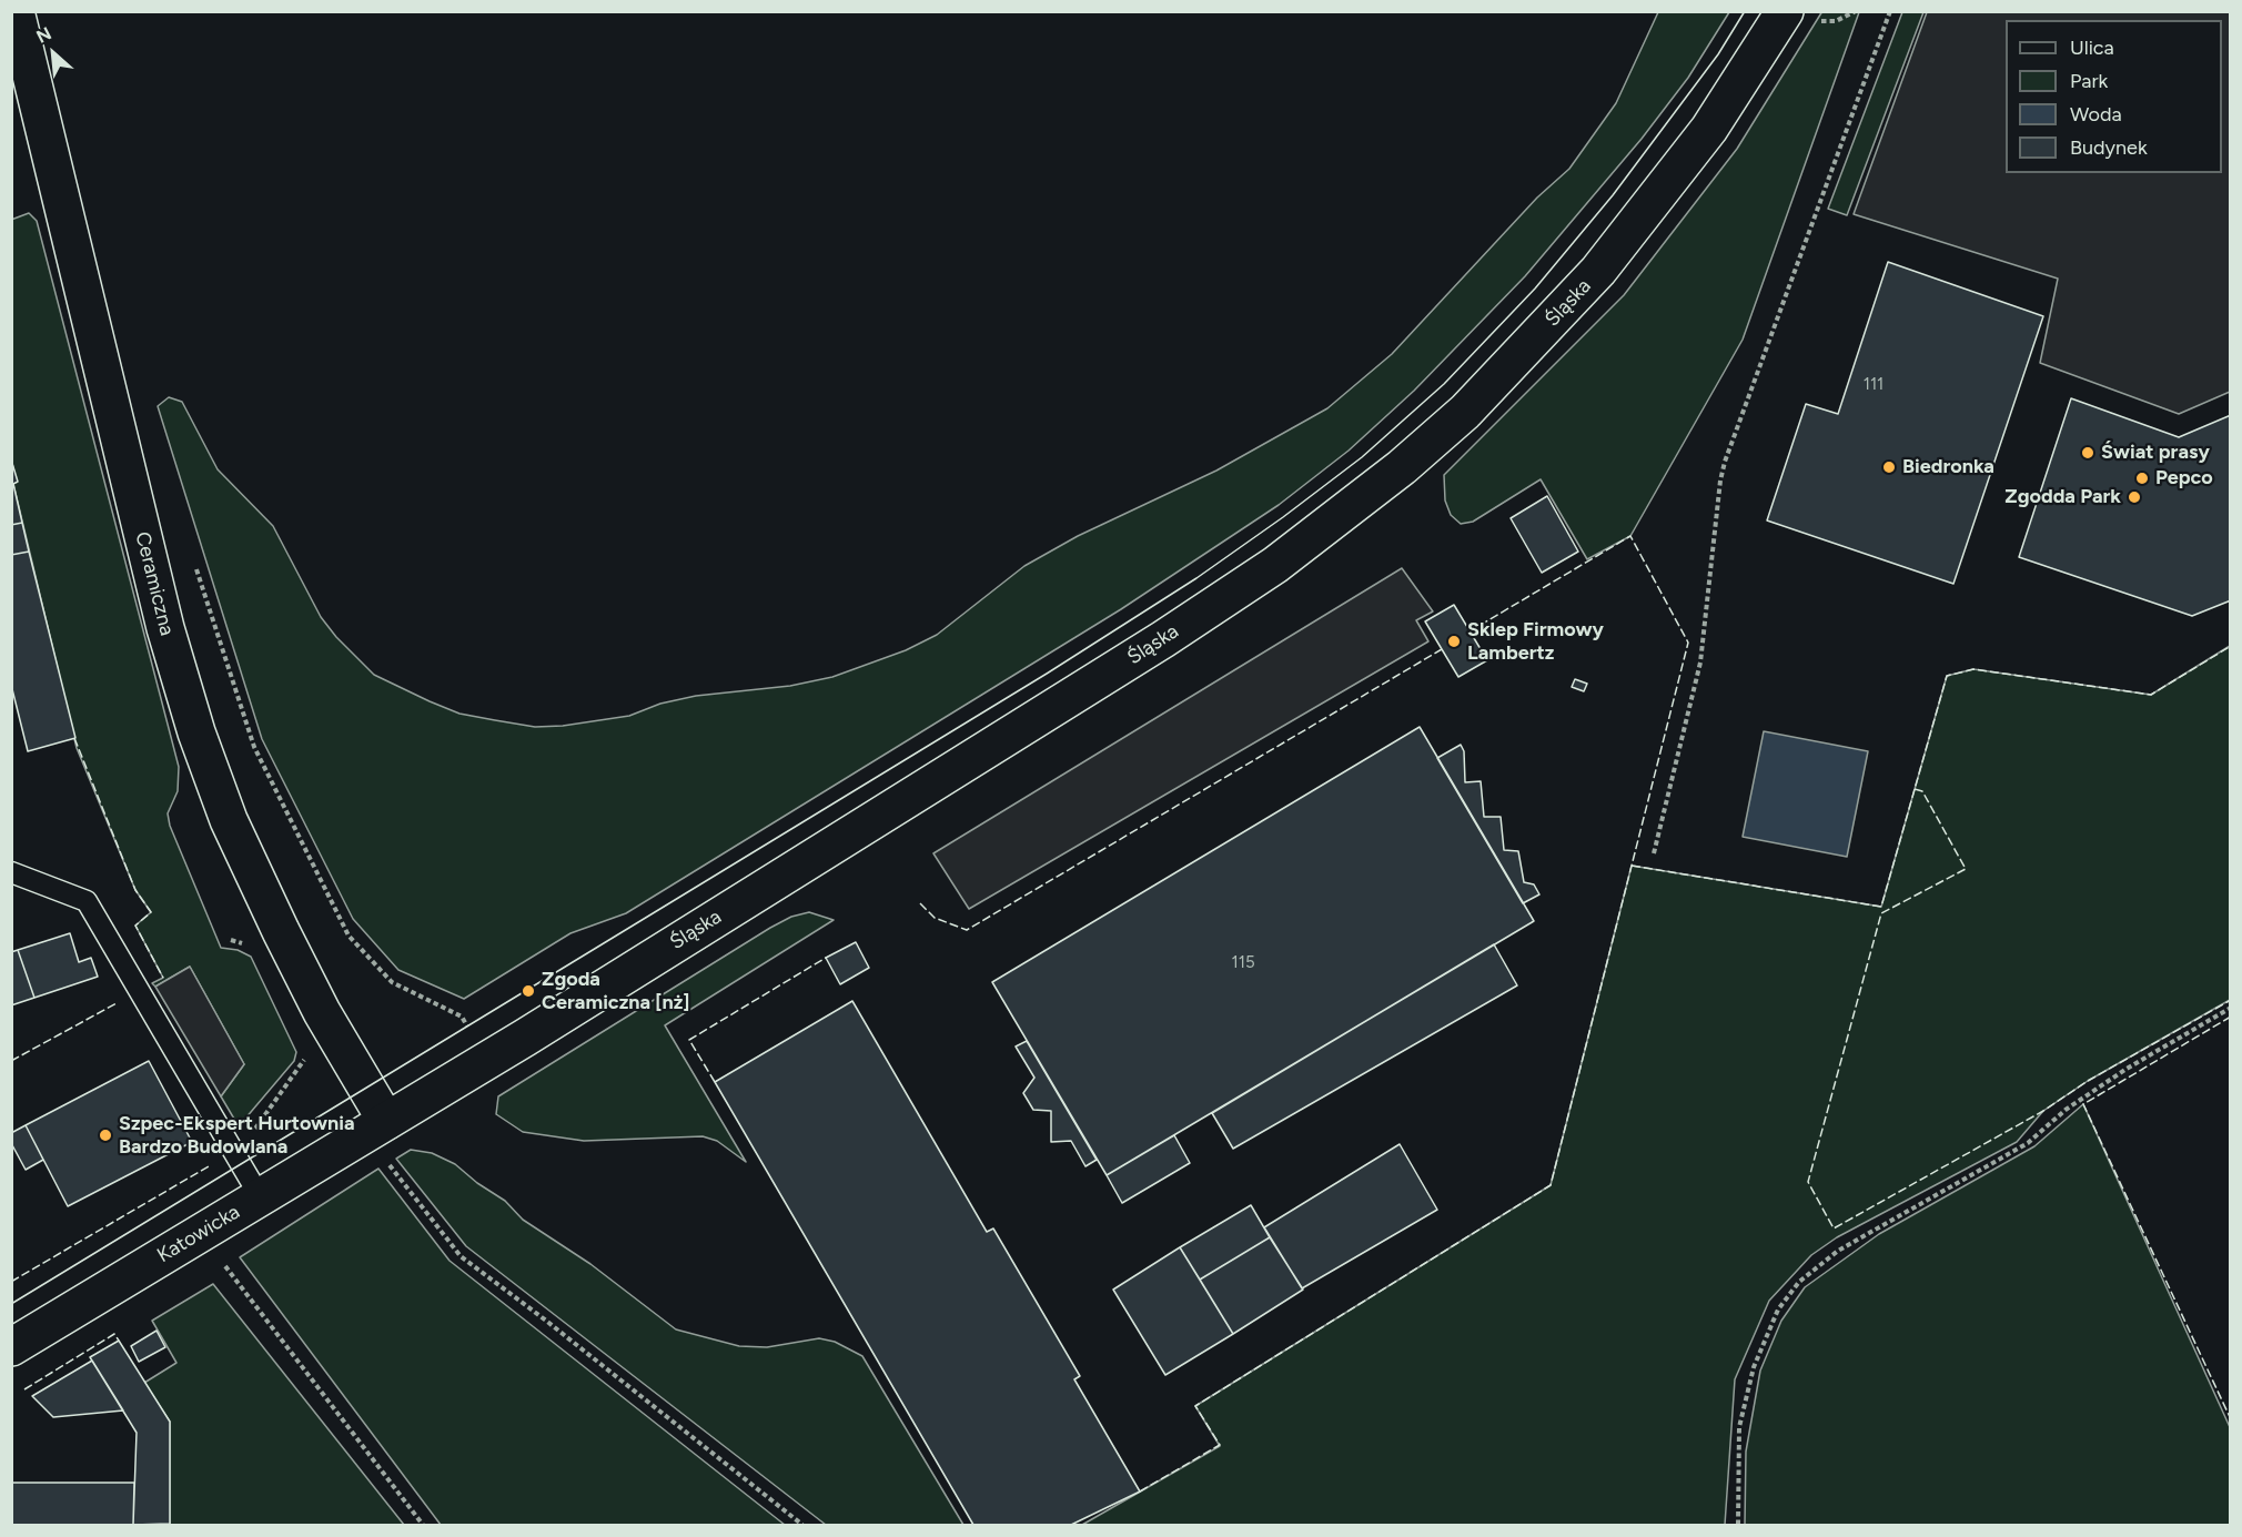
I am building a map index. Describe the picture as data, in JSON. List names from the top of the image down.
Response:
{
  "streets": {
    "street": ["Śląska", "Ceramiczna", "Katowicka"]
  },
  "crossings": [
    ["Śląska", "Ceramiczna"],
    ["Śląska", "Katowicka"],
    ["Ceramiczna", "Katowicka"]
  ],
  "places": [
    "Świat prasy",
    "Biedronka",
    "Pepco",
    "Zgodda Park",
    "Sklep Firmowy Lambertz",
    "Zgoda Ceramiczna [nż]",
    "Szpec-Ekspert Hurtownia Bardzo Budowlana"
  ],
  "house_numbers": ["111", "115"],
  "legend": [
    "Ulica",
    "Park",
    "Woda",
    "Budynek"
  ],
  "north": "top left"
}
